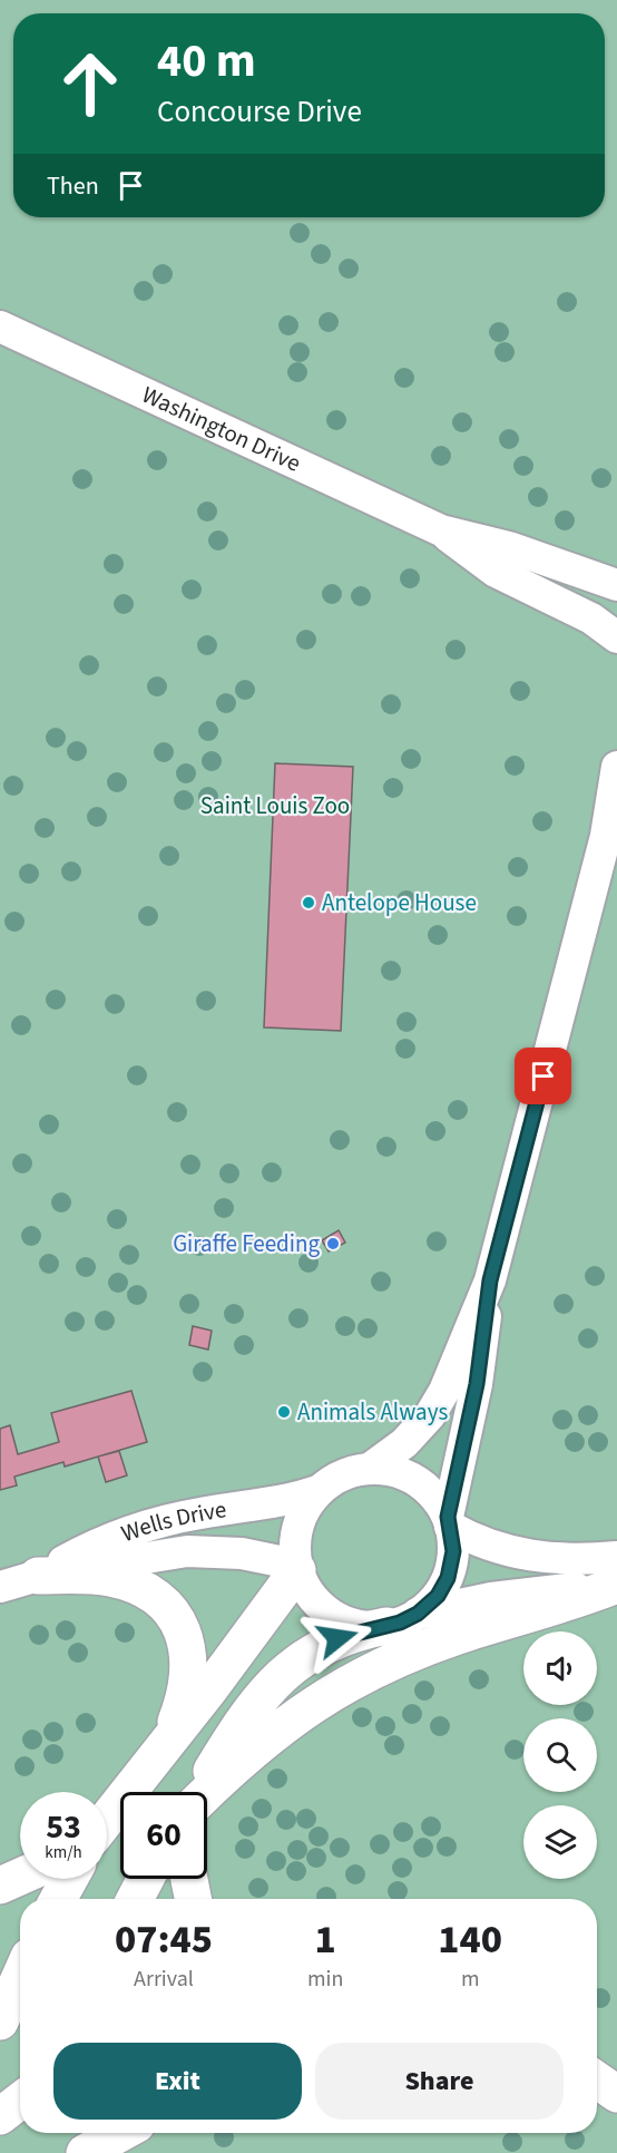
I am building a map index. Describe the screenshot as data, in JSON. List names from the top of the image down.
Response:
{
  "streets": {
    "street": ["Washington Drive", "Wells Drive"]
  },
  "parks": ["Saint Louis Zoo"],
  "places": ["Antelope House", "Giraffe Feeding", "Animals Always"],
  "page": {
    "turn": ["40 m", "Concourse Drive"],
    "then": "Then",
    "speed": "53 km/h",
    "limit": "60",
    "eta": [
      "07:45",
      "Arrival",
      "1",
      "min",
      "140",
      "m"
    ],
    "buttons": ["Exit", "Share"]
  }
}
